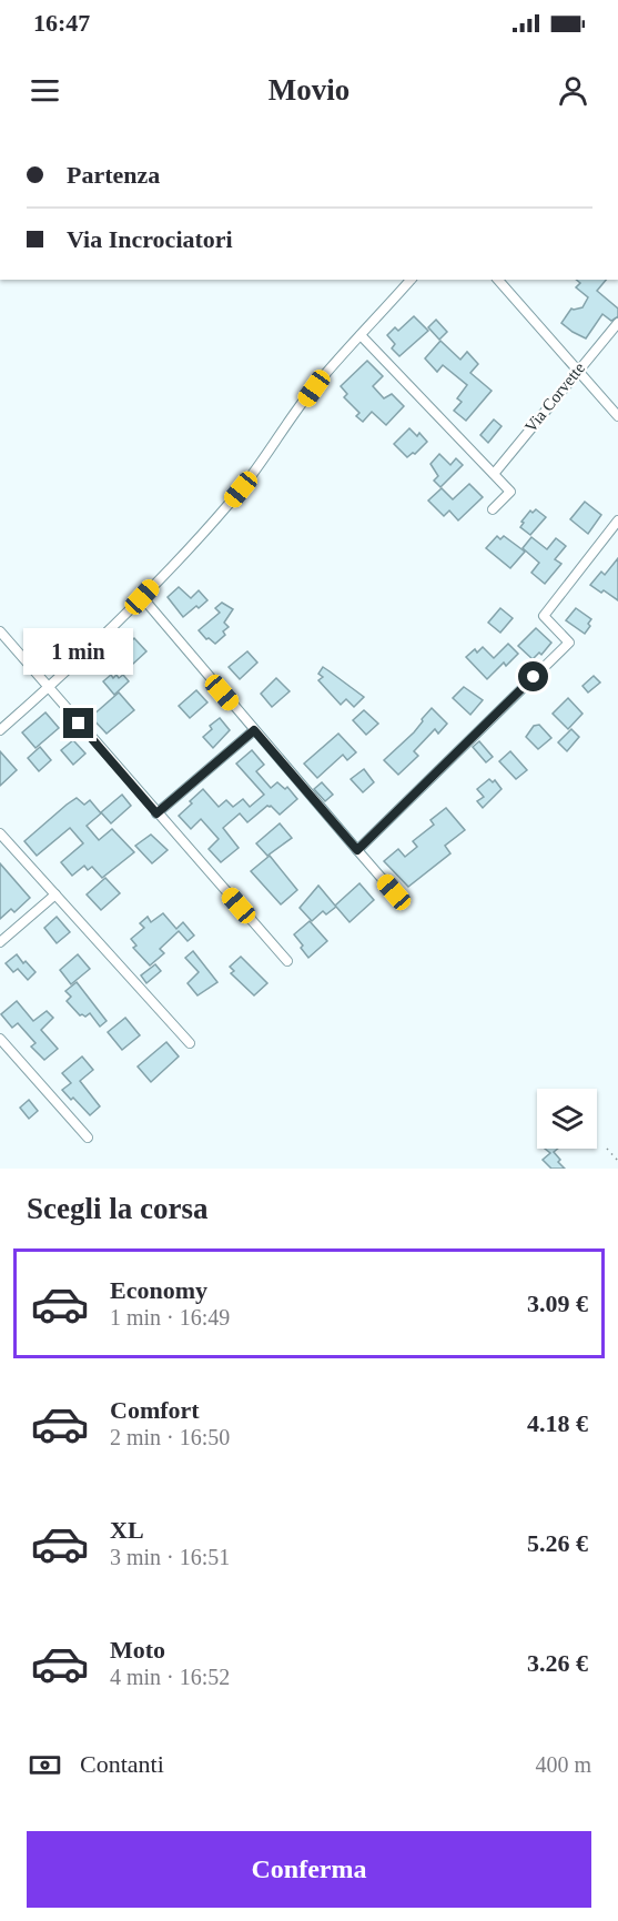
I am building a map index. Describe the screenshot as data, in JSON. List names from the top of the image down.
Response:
{
  "streets": {
    "street": ["Via Corvette"]
  },
  "page": {
    "status": "16:47",
    "header": "Movio",
    "banner": ["Partenza", "Via Incrociatori"],
    "bubble": "1 min",
    "heading": "Scegli la corsa",
    "list": [
      {
        "name": "Economy",
        "note": "1 min · 16:49",
        "value": "3.09 €"
      },
      {
        "name": "Comfort",
        "note": "2 min · 16:50",
        "value": "4.18 €"
      },
      {
        "name": "XL",
        "note": "3 min · 16:51",
        "value": "5.26 €"
      },
      {
        "name": "Moto",
        "note": "4 min · 16:52",
        "value": "3.26 €"
      }
    ],
    "pay": ["Contanti", "400 m"],
    "buttons": "Conferma"
  }
}
